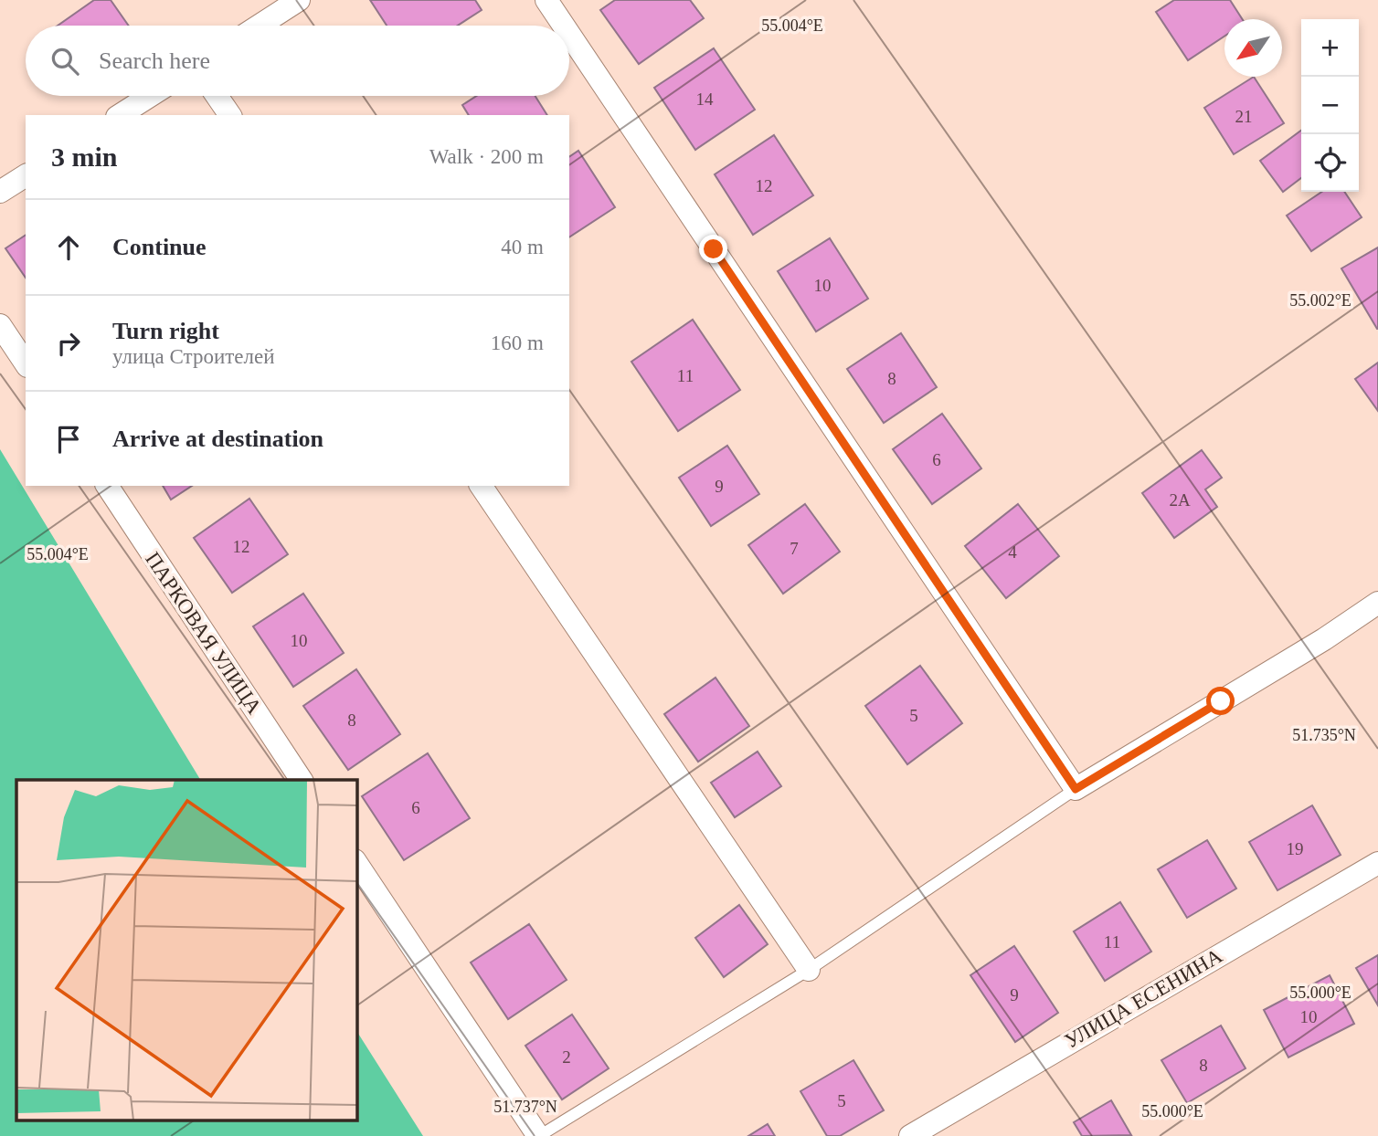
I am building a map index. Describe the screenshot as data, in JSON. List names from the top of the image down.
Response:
{
  "streets": {
    "street": ["ПАРКОВАЯ УЛИЦА", "УЛИЦА ЕСЕНИНА"]
  },
  "house_numbers": [
    "14",
    "21",
    "12",
    "10",
    "11",
    "8",
    "6",
    "9",
    "2А",
    "12",
    "7",
    "4",
    "10",
    "5",
    "8",
    "6",
    "19",
    "11",
    "9",
    "10",
    "2",
    "8",
    "5"
  ],
  "north": "bottom left",
  "page": {
    "map_buttons": ["+", "−"],
    "search": "Search here",
    "heading": ["3 min", "Walk · 200 m"],
    "list": [
      ["Continue", "40 m"],
      ["Turn right", "улица Строителей", "160 m"],
      "Arrive at destination"
    ]
  },
  "coordinates": [
    "55.004°E",
    "55.002°E",
    "51.735°N",
    "55.000°E",
    "51.737°N"
  ]
}
